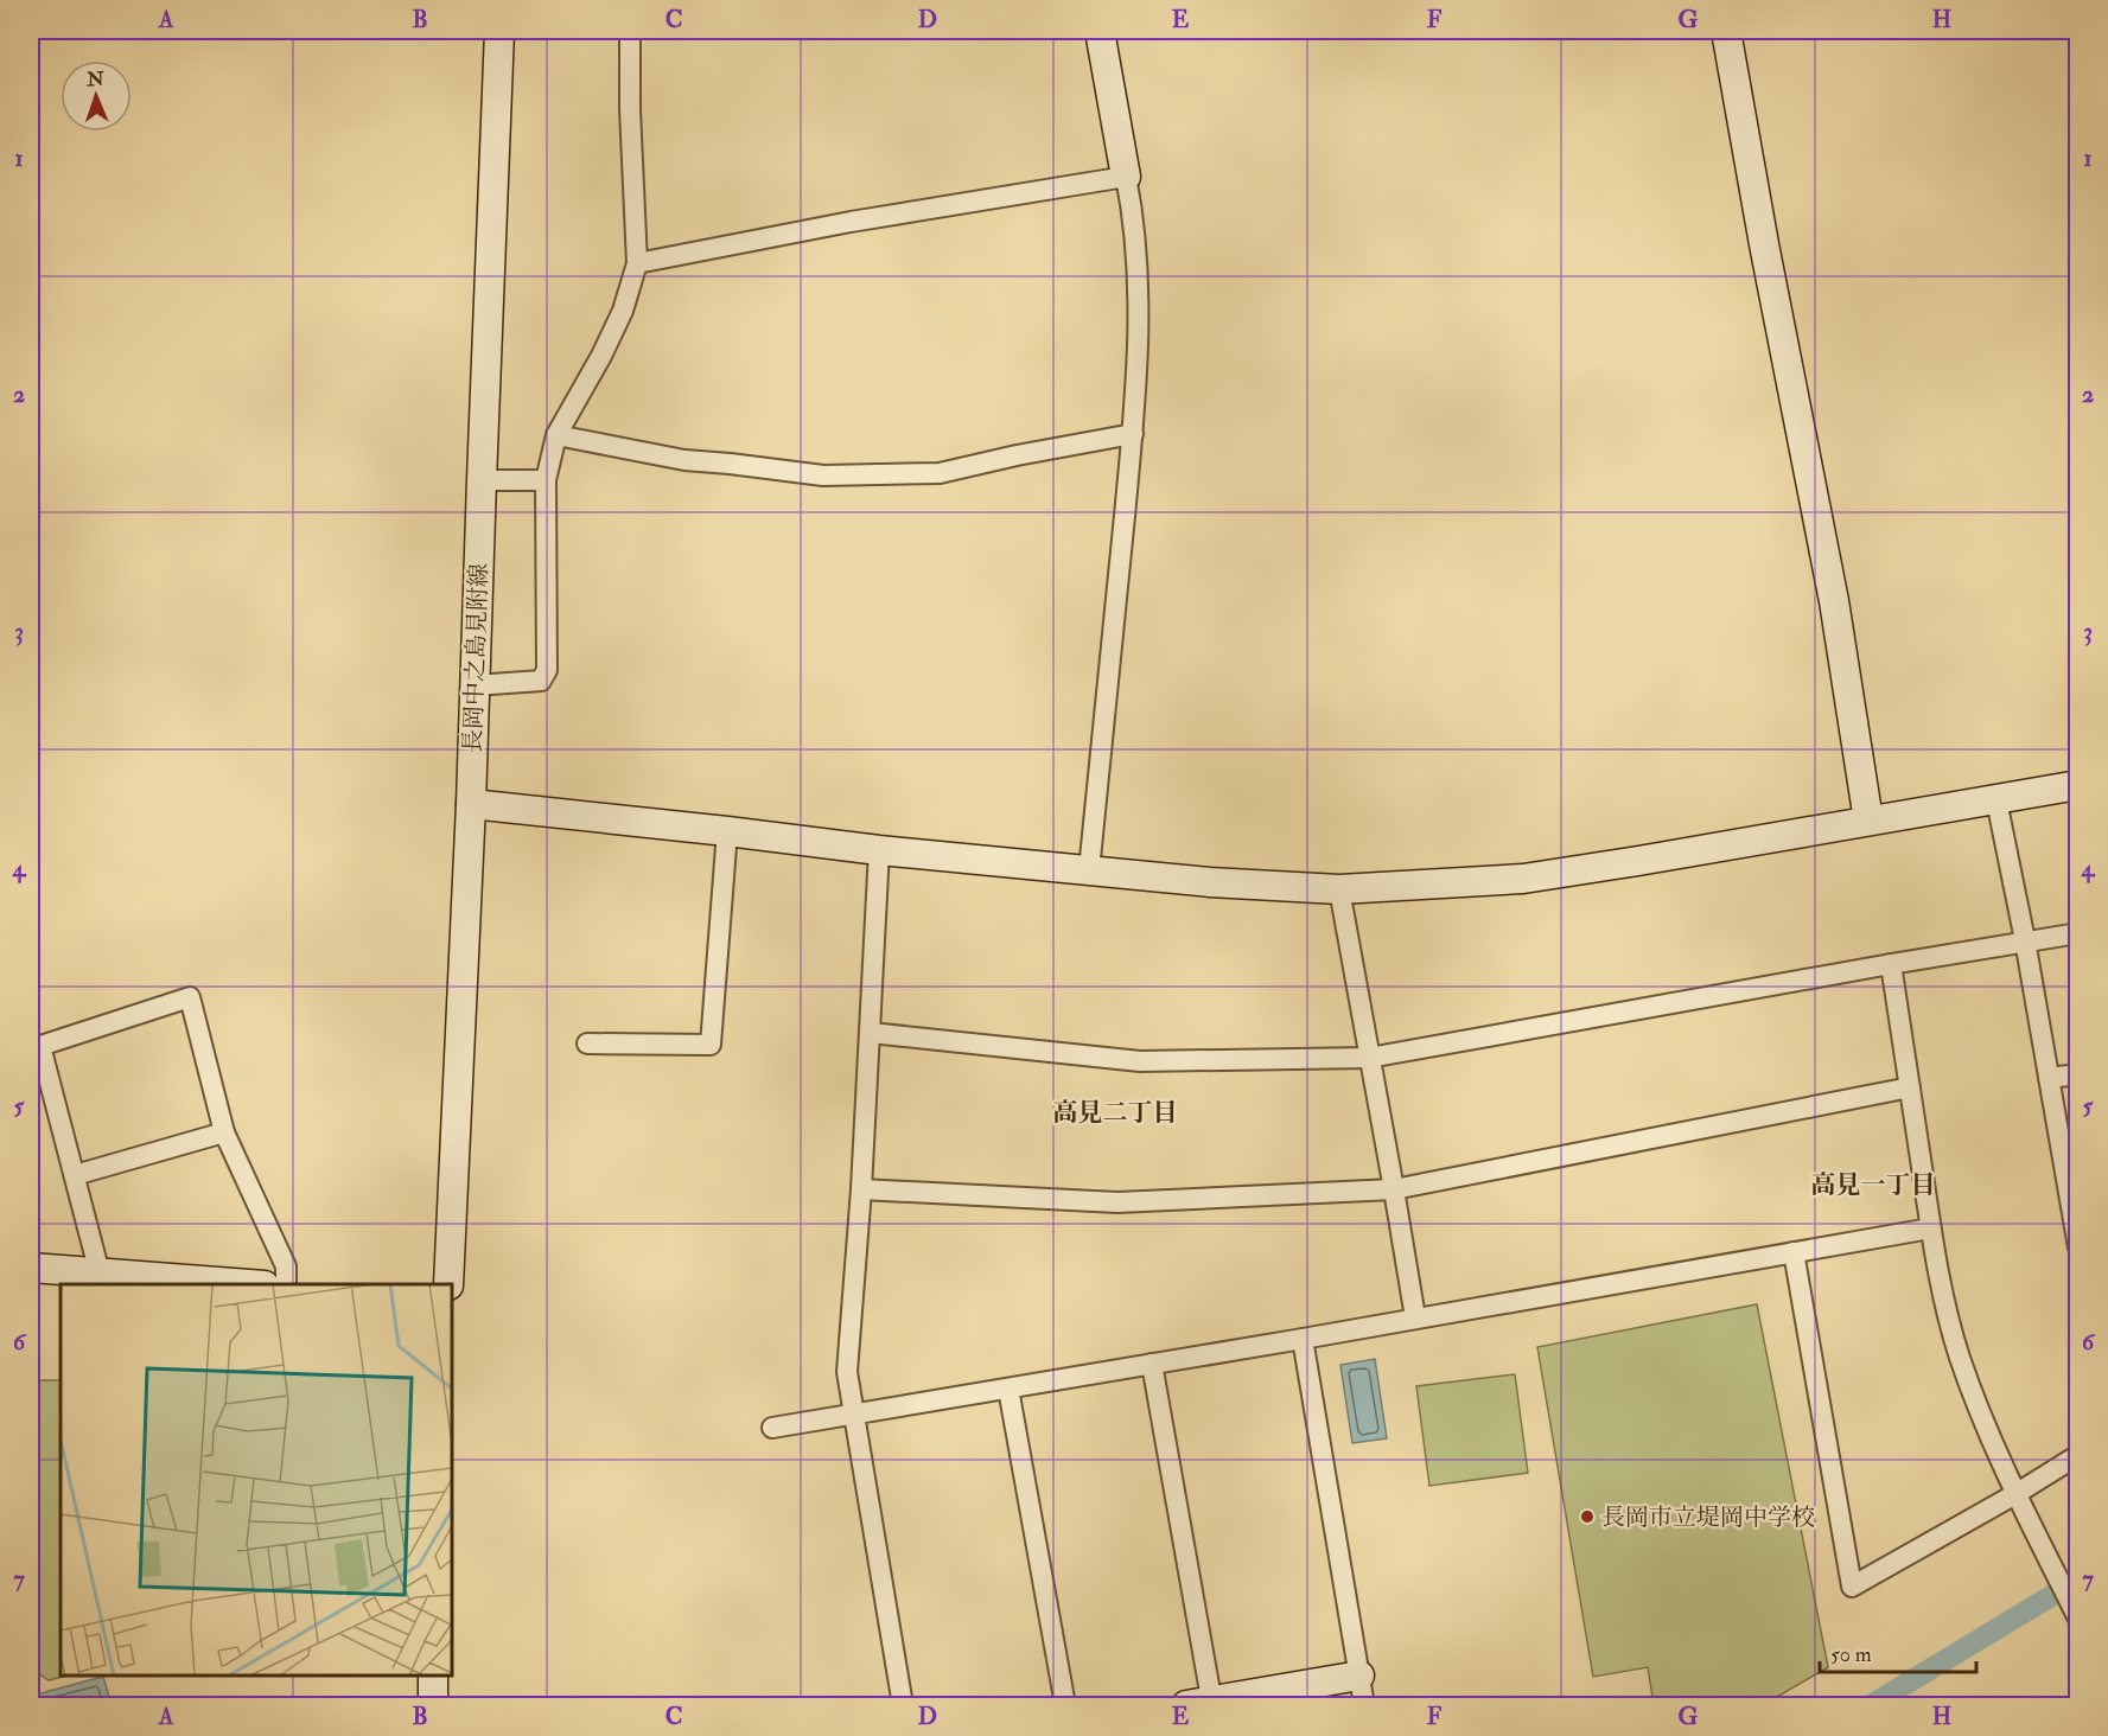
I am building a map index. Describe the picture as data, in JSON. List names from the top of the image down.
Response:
{
  "streets": {
    "street": ["長岡中之島見附線"]
  },
  "districts": ["高見二丁目", "高見一丁目"],
  "places": ["長岡市立堤岡中学校"],
  "scale_bar": "50 m",
  "north": "top",
  "grid": {
    "columns": [
      "A",
      "B",
      "C",
      "D",
      "E",
      "F",
      "G",
      "H"
    ],
    "rows": [
      "1",
      "2",
      "3",
      "4",
      "5",
      "6",
      "7"
    ]
  }
}
